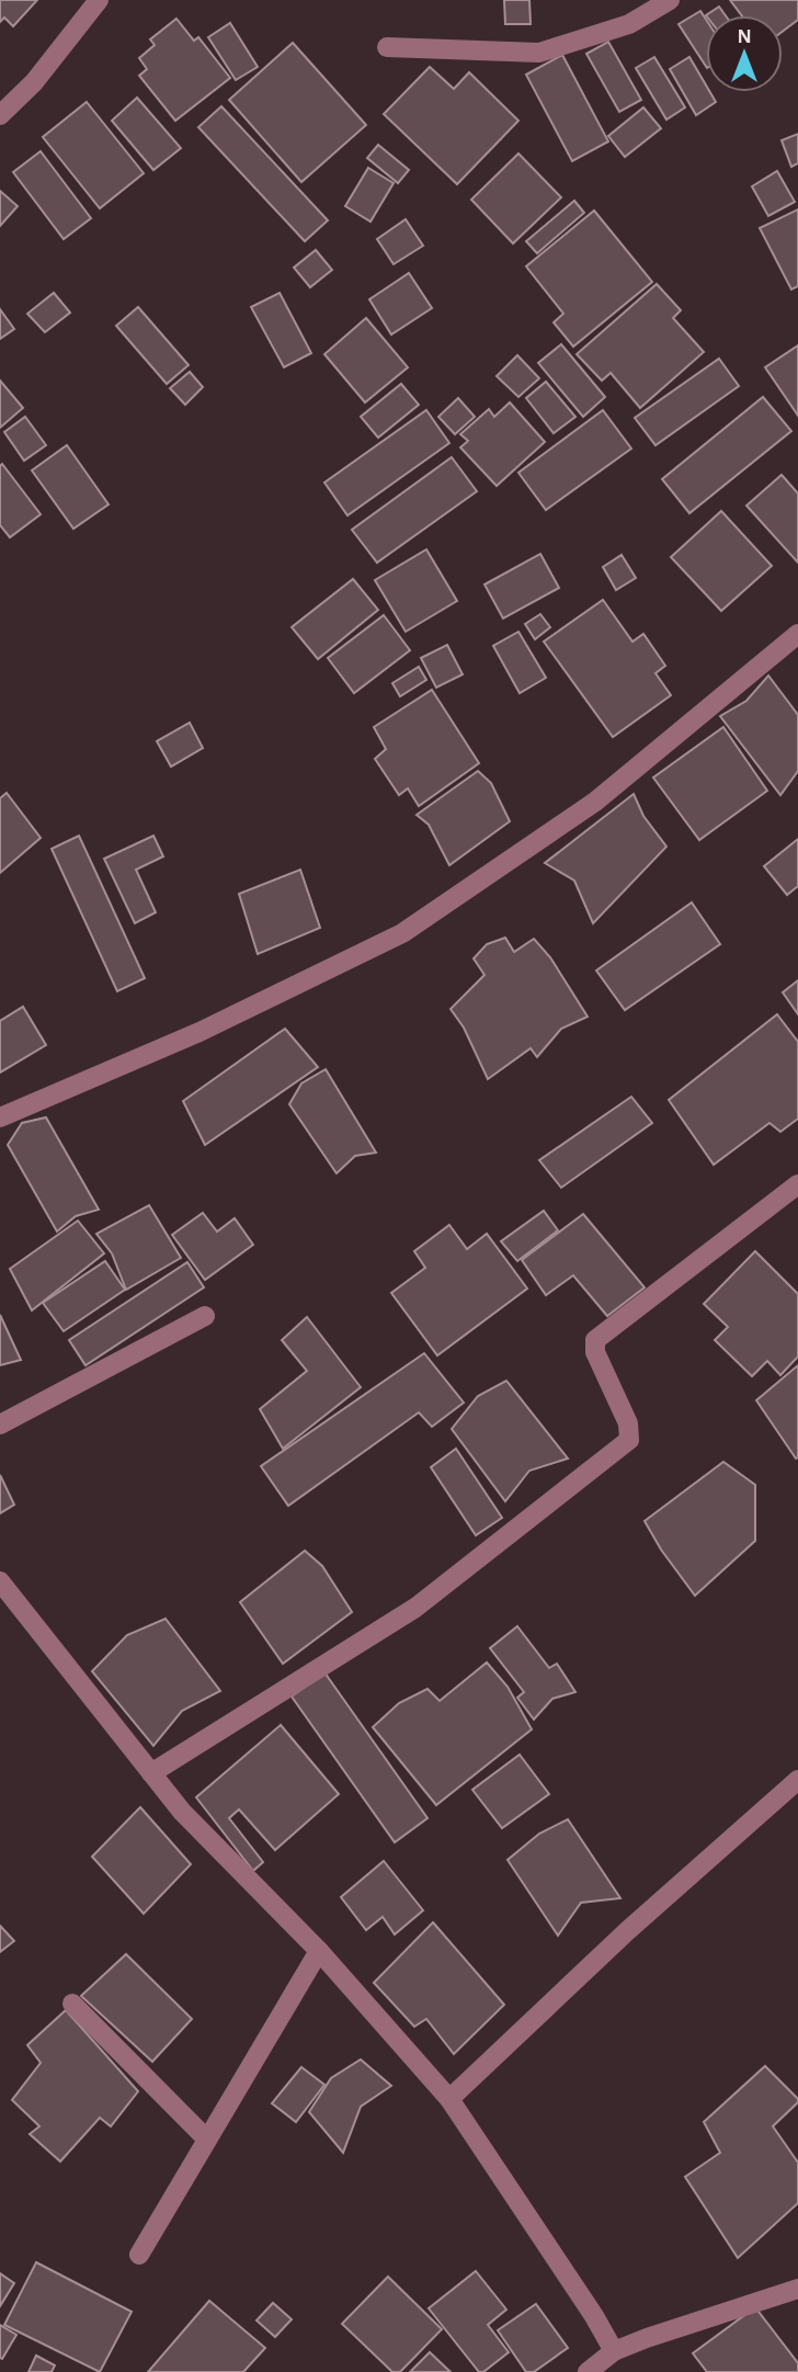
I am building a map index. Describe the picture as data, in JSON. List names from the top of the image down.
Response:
{
  "north": "top"
}
